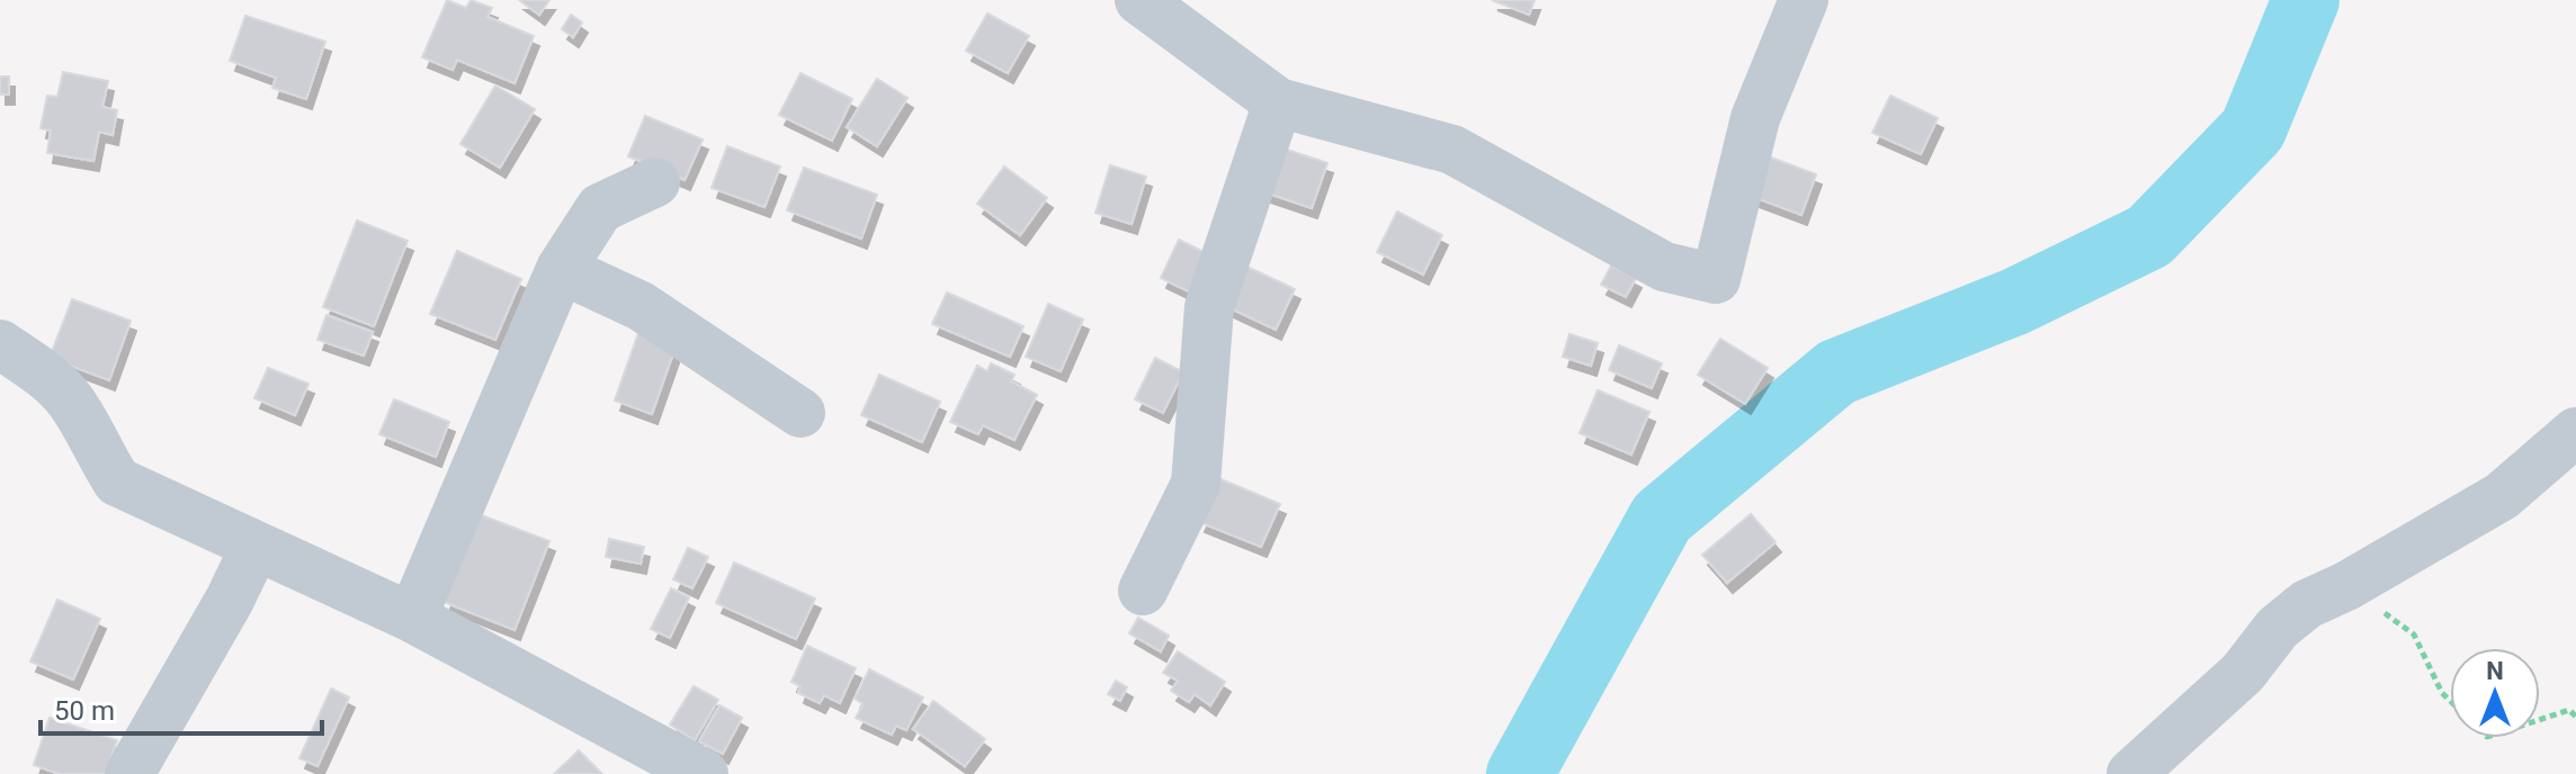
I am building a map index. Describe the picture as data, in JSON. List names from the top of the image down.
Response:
{
  "scale_bar": "50 m",
  "north": "top"
}
